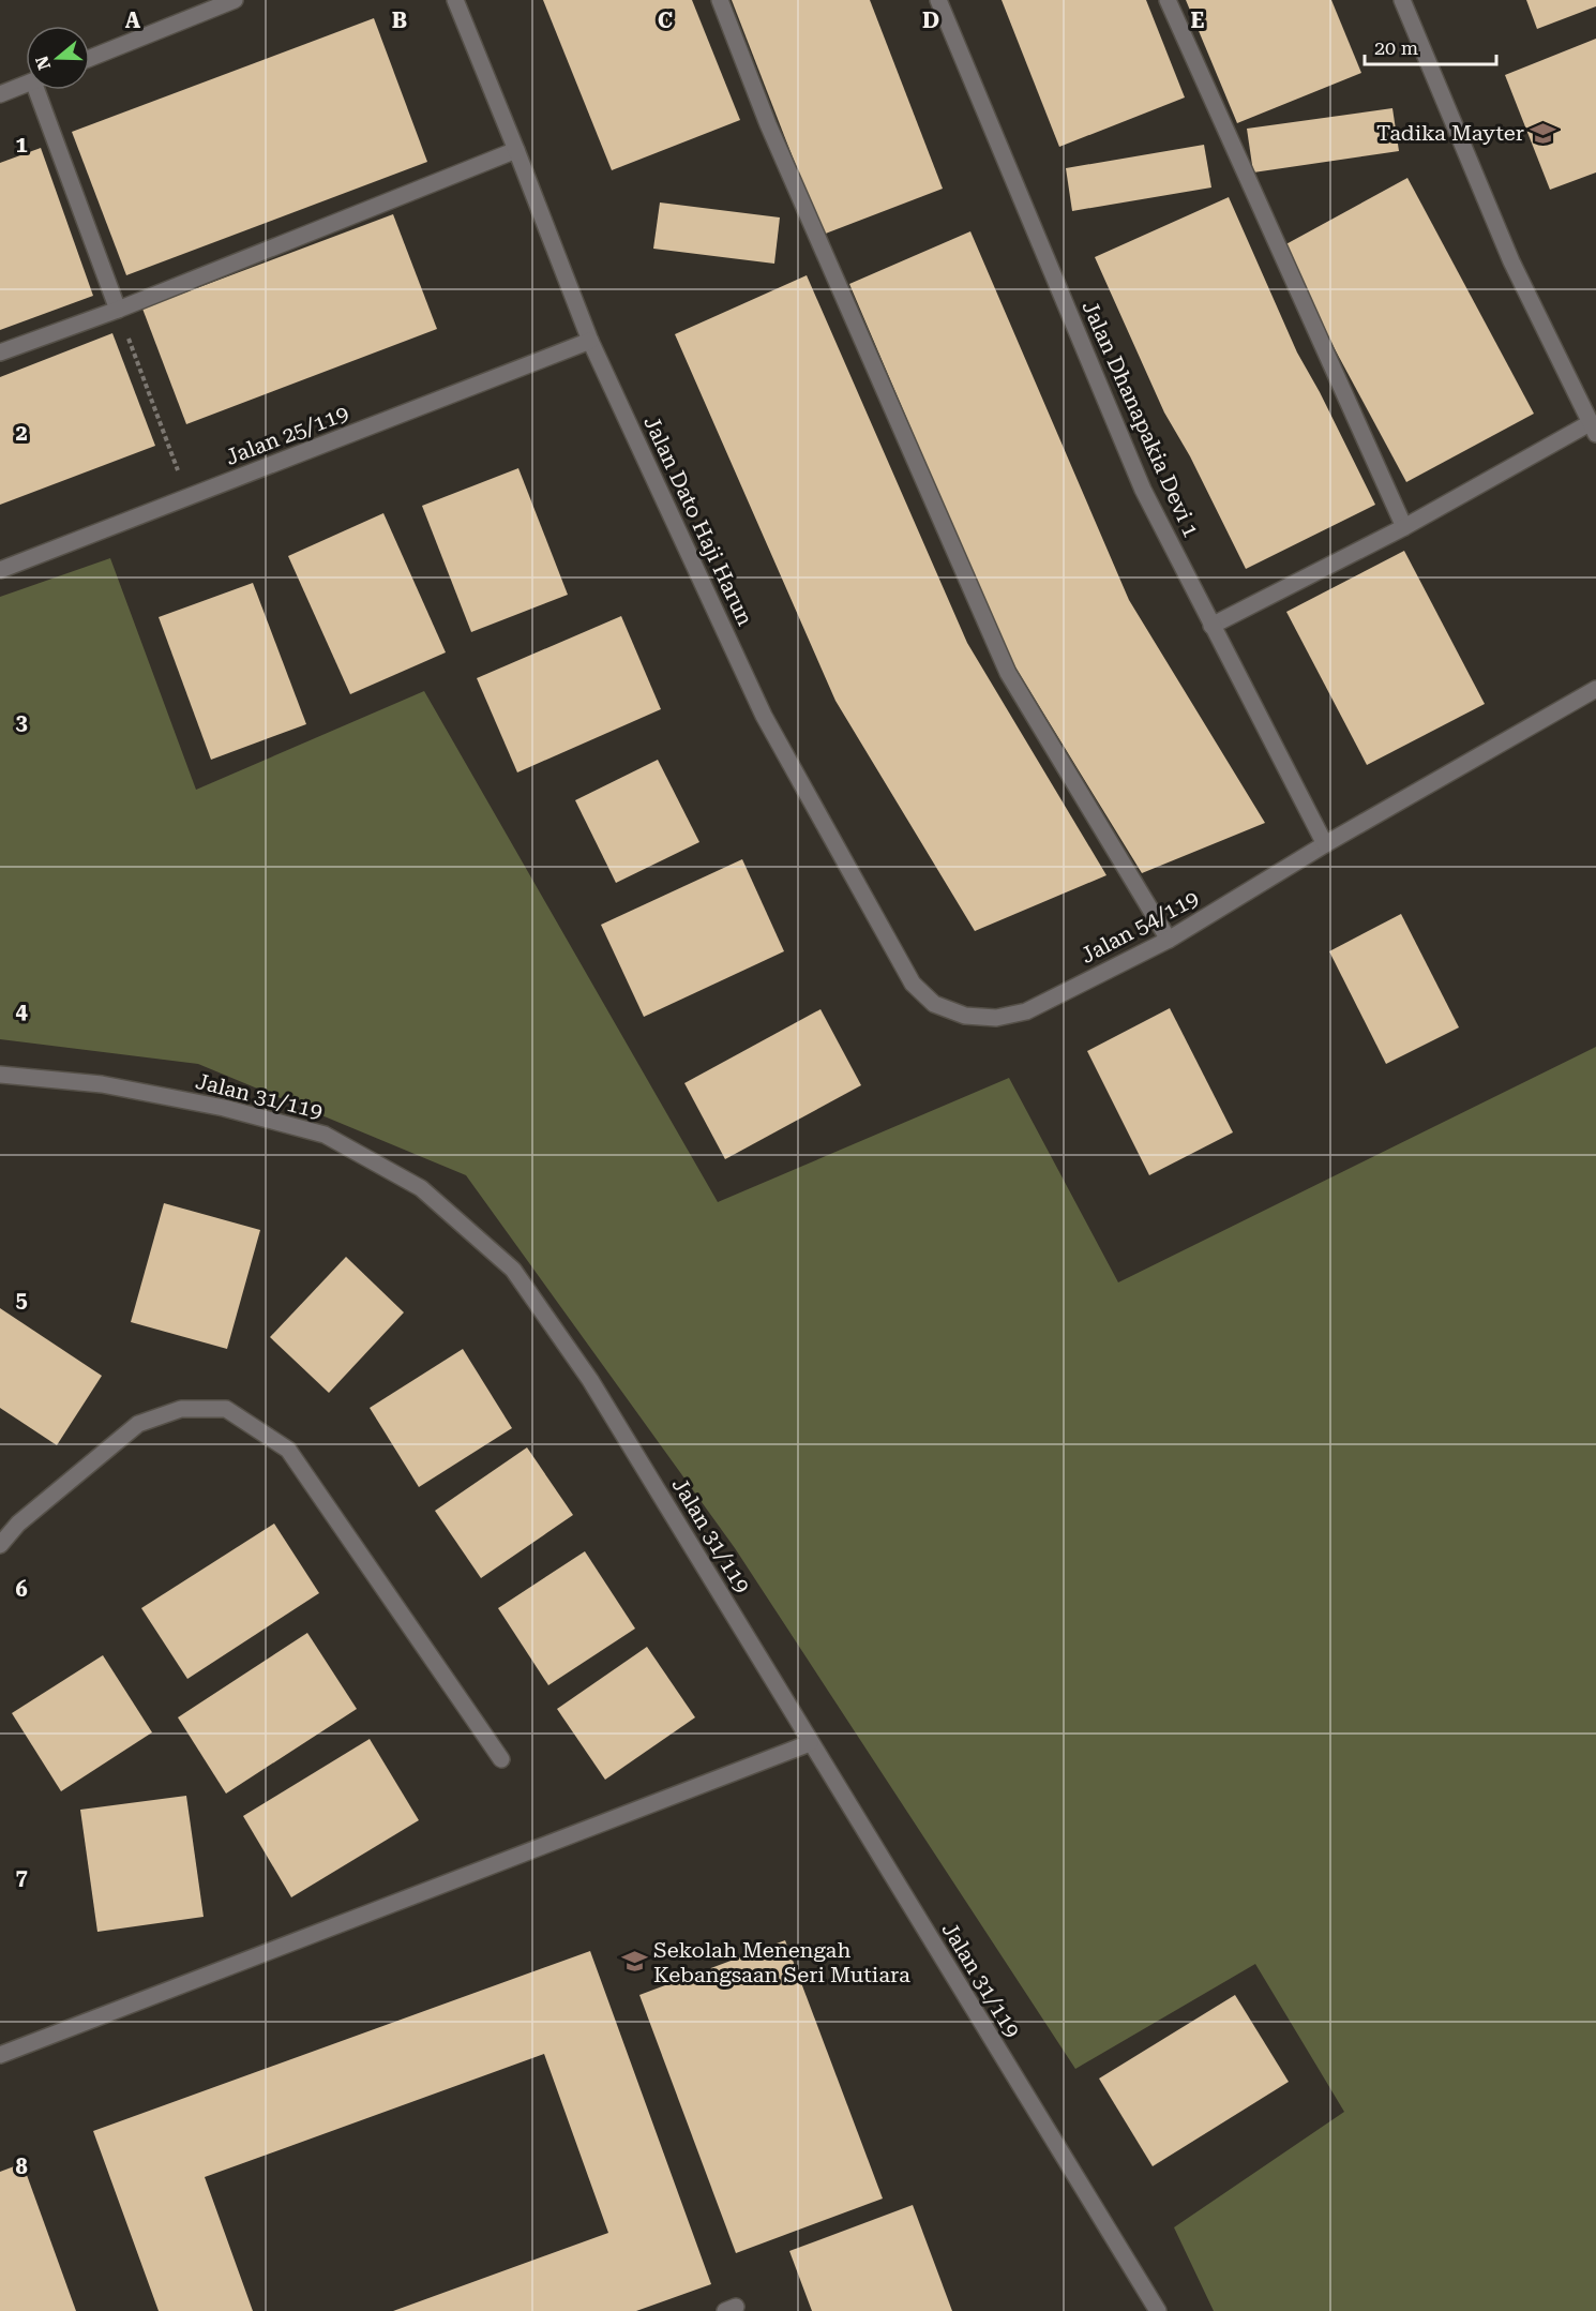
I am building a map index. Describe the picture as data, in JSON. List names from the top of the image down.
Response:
{
  "streets": {
    "street": [
      "Jalan Dhanapakia Devi 1",
      "Jalan 25/119",
      "Jalan Dato Haji Harun",
      "Jalan 54/119",
      "Jalan 31/119"
    ]
  },
  "crossings": [
    ["Jalan Dhanapakia Devi 1", "Jalan 54/119"],
    ["Jalan 25/119", "Jalan Dato Haji Harun"],
    ["Jalan Dato Haji Harun", "Jalan 54/119"]
  ],
  "places": {
    "school or university": ["Tadika Mayter", "Sekolah Menengah Kebangsaan Seri Mutiara"]
  },
  "scale_bar": "20 m",
  "north": "left",
  "grid": {
    "columns": [
      "A",
      "B",
      "C",
      "D",
      "E"
    ],
    "rows": [
      "1",
      "2",
      "3",
      "4",
      "5",
      "6",
      "7",
      "8"
    ]
  }
}
